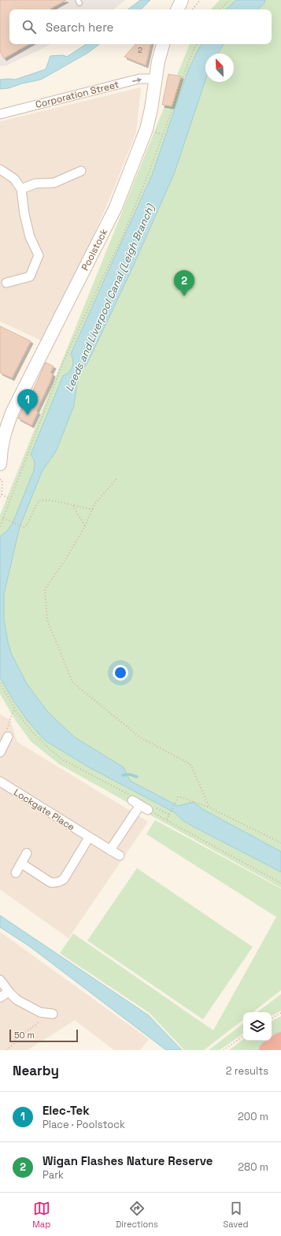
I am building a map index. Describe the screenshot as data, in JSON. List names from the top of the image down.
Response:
{
  "streets": {
    "main road": ["Poolstock"],
    "street": ["Corporation Street", "Lockgate Place"]
  },
  "crossings": [
    ["Corporation Street", "Poolstock"]
  ],
  "water": ["Leeds and Liverpool Canal (Leigh Branch)"],
  "house_numbers": ["2"],
  "scale_bar": "50 m",
  "north": "top left",
  "page": {
    "search": "Search here",
    "pins": ["2", "1"],
    "scale": "50 m",
    "heading": ["Nearby", "2 results"],
    "list": [
      {
        "mark": "1",
        "name": "Elec-Tek",
        "note": "Place · Poolstock",
        "value": "200 m"
      },
      {
        "mark": "2",
        "name": "Wigan Flashes Nature Reserve",
        "note": "Park",
        "value": "280 m"
      }
    ],
    "nav": ["Map", "Directions", "Saved"]
  }
}
